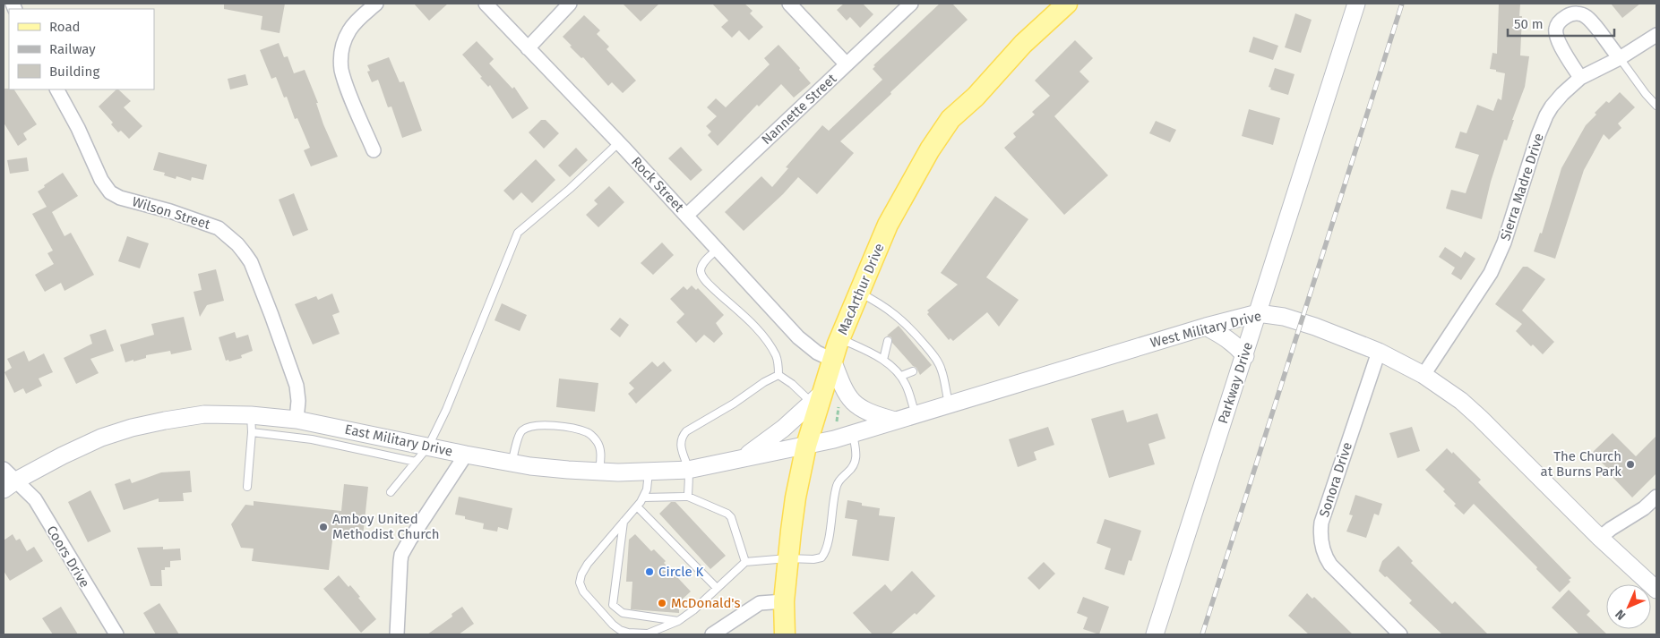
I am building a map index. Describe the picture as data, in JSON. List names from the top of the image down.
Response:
{
  "streets": {
    "main road": ["MacArthur Drive"],
    "street": [
      "Nannette Street",
      "Rock Street",
      "Sierra Madre Drive",
      "Wilson Street",
      "West Military Drive",
      "Parkway Drive",
      "East Military Drive",
      "Sonora Drive",
      "Coors Drive"
    ]
  },
  "crossings": [
    ["Nannette Street", "Rock Street"],
    ["Rock Street", "MacArthur Drive"],
    ["Sierra Madre Drive", "West Military Drive"],
    ["Wilson Street", "East Military Drive"],
    ["MacArthur Drive", "West Military Drive"],
    ["MacArthur Drive", "East Military Drive"],
    ["West Military Drive", "Parkway Drive"],
    ["West Military Drive", "East Military Drive"],
    ["West Military Drive", "Sonora Drive"],
    ["East Military Drive", "Coors Drive"]
  ],
  "places": [
    "The Church at Burns Park",
    "Amboy United Methodist Church",
    "Circle K",
    "McDonald's"
  ],
  "legend": ["Road", "Railway", "Building"],
  "scale_bar": "50 m",
  "north": "bottom left"
}
